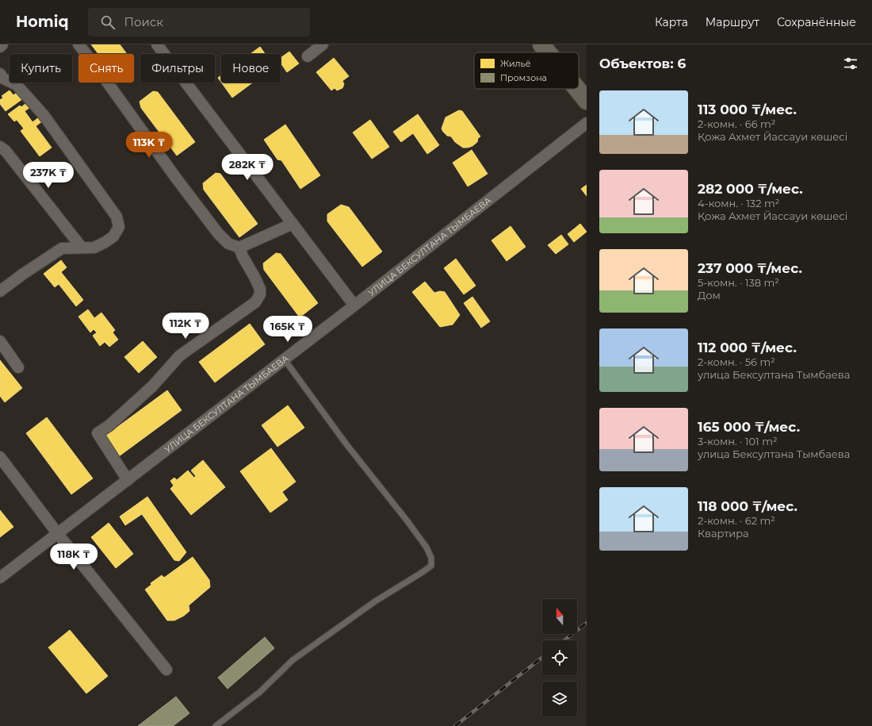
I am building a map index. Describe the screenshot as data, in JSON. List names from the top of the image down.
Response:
{
  "streets": {
    "street": ["УЛИЦА БЕКСУЛТАНА ТЫМБАЕВА"]
  },
  "legend": ["Жильё", "Промзона"],
  "north": "top",
  "page": {
    "header": "Homiq",
    "search": "Поиск",
    "nav": ["Карта", "Маршрут", "Сохранённые"],
    "heading": "Объектов: 6",
    "chip": [
      "Купить",
      "Снять",
      "Фильтры",
      "Новое"
    ],
    "list": [
      {
        "name": "113 000 ₸/мес.",
        "note": "2-комн. · 66 m² · Қожа Ахмет Йассауи көшесі"
      },
      {
        "name": "282 000 ₸/мес.",
        "note": "4-комн. · 132 m² · Қожа Ахмет Йассауи көшесі"
      },
      {
        "name": "237 000 ₸/мес.",
        "note": "5-комн. · 138 m² · Дом"
      },
      {
        "name": "112 000 ₸/мес.",
        "note": "2-комн. · 56 m² · улица Бексултана Тымбаева"
      },
      {
        "name": "165 000 ₸/мес.",
        "note": "3-комн. · 101 m² · улица Бексултана Тымбаева"
      },
      {
        "name": "118 000 ₸/мес.",
        "note": "2-комн. · 62 m² · Квартира"
      }
    ],
    "price": [
      "113K ₸",
      "282K ₸",
      "237K ₸",
      "112K ₸",
      "165K ₸",
      "118K ₸"
    ]
  }
}
